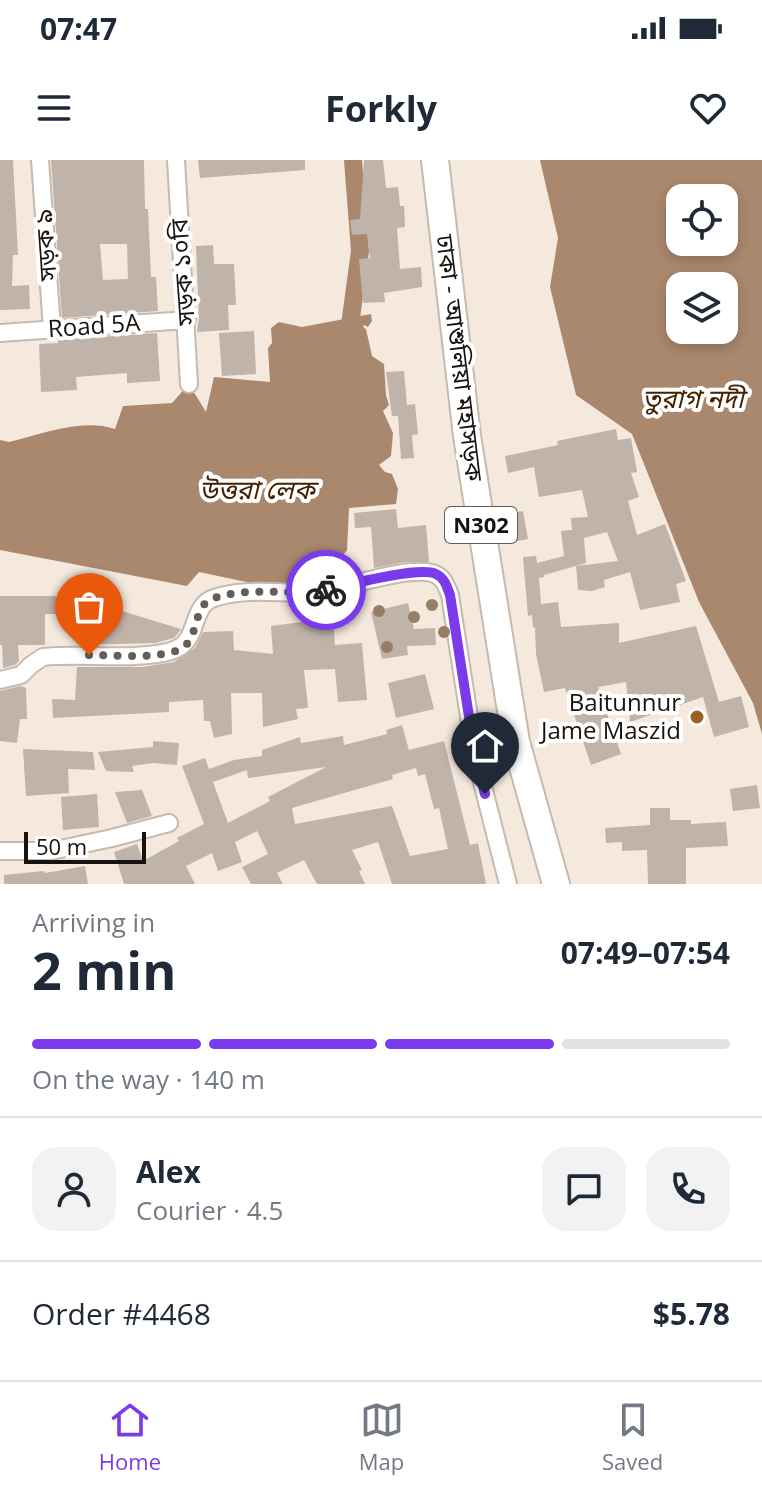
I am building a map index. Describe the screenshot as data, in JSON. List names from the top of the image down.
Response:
{
  "streets": {
    "highway": ["ঢাকা - আশুলিয়া মহাসড়ক", "N302"],
    "street": ["সড়ক ৯", "সড়ক ১০বি", "Road 5A"]
  },
  "crossings": [
    ["সড়ক ৯", "Road 5A"],
    ["সড়ক ১০বি", "Road 5A"]
  ],
  "water": ["তুরাগ নদী", "উত্তরা লেক"],
  "places": ["Baitunnur Jame Maszid"],
  "scale_bar": "50 m",
  "page": {
    "status": "07:47",
    "header": "Forkly",
    "scale": "50 m",
    "heading": ["2 min", "Arriving in", "07:49–07:54"],
    "panel": [
      "Alex",
      "Courier · 4.5",
      "Order #4468",
      "$5.78"
    ],
    "bar": "On the way · 140 m",
    "tabs": ["Home", "Map", "Saved"]
  }
}
